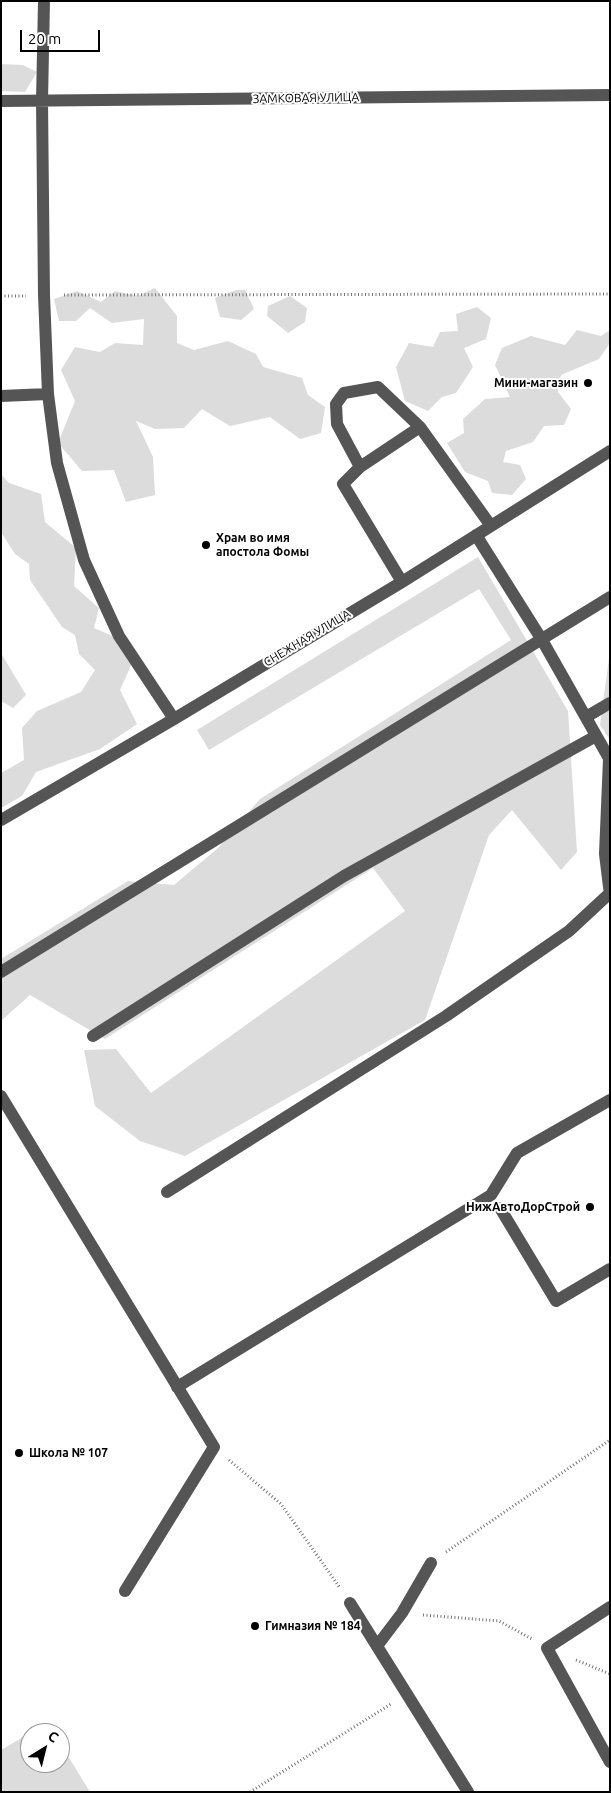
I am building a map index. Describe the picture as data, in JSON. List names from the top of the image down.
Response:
{
  "streets": {
    "street": ["ЗАМКОВАЯ УЛИЦА", "СНЕЖНАЯ УЛИЦА"]
  },
  "places": [
    "Мини-магазин",
    "Храм во имя апостола Фомы",
    "НижАвтоДорСтрой",
    "Школа № 107",
    "Гимназия № 184"
  ],
  "scale_bar": "20 m",
  "north": "top right"
}
